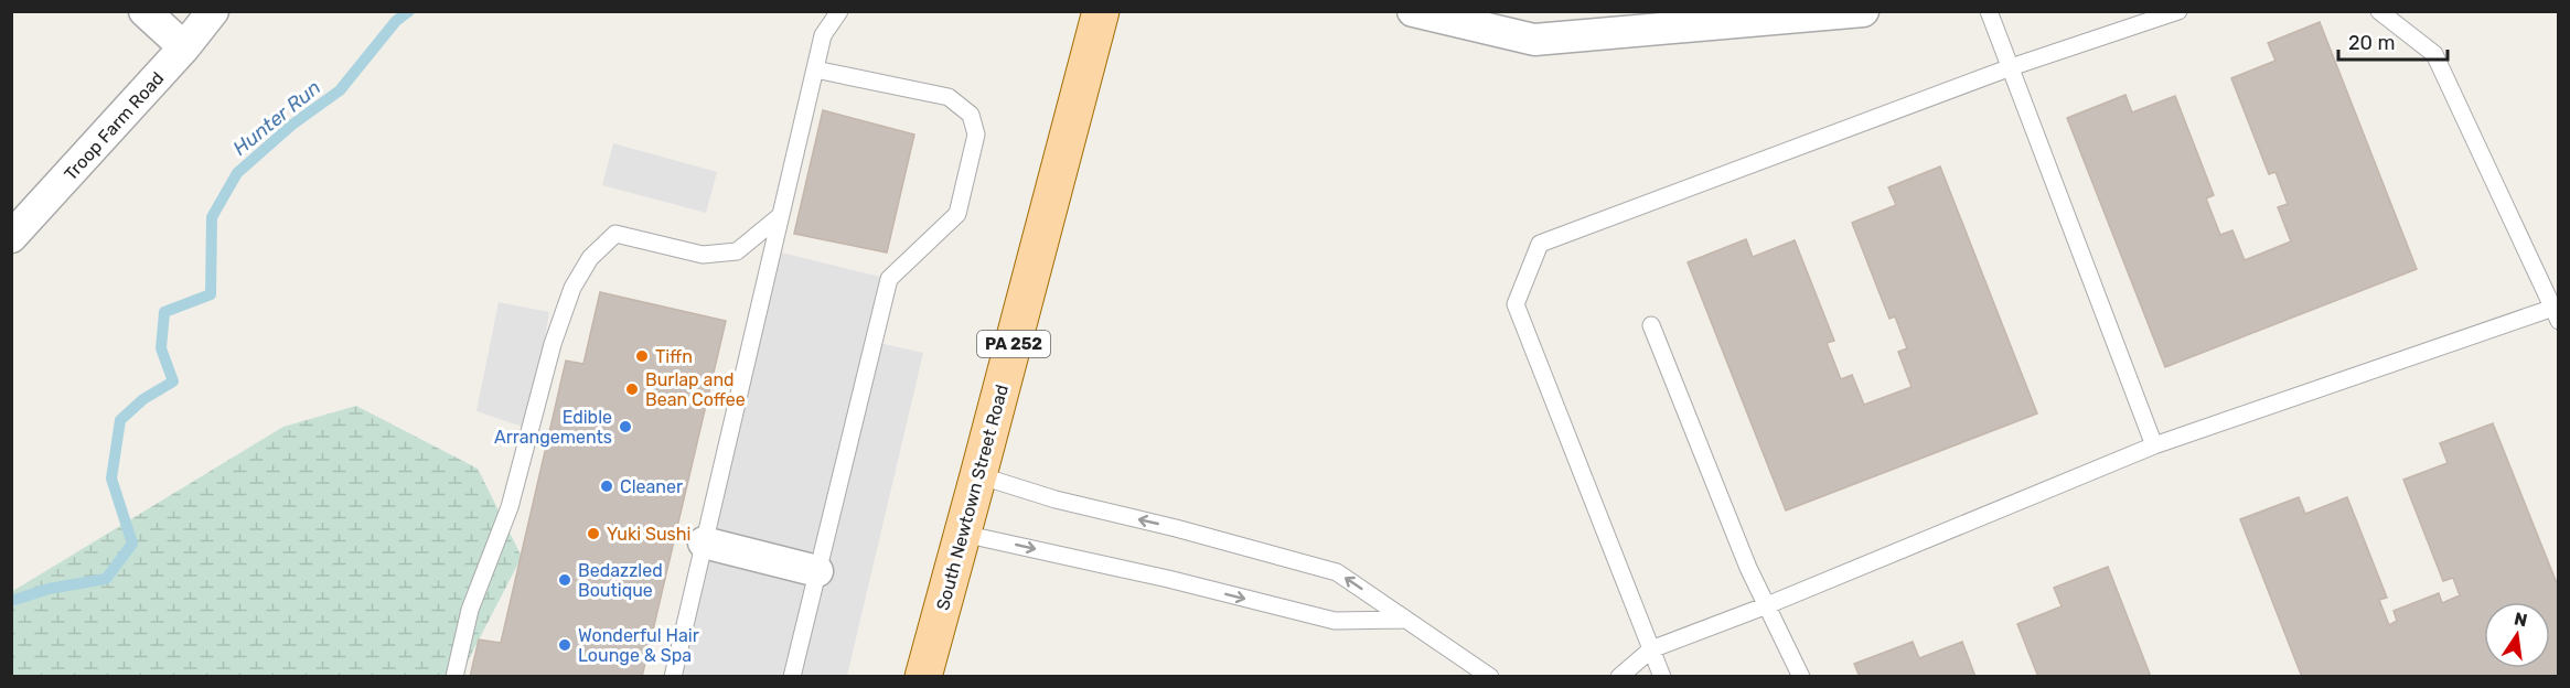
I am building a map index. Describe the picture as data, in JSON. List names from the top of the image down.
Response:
{
  "streets": {
    "main road": ["PA 252", "South Newtown Street Road"],
    "street": ["Troop Farm Road"]
  },
  "water": ["Hunter Run"],
  "places": [
    "Tiffn",
    "Burlap and Bean Coffee",
    "Edible Arrangements",
    "Cleaner",
    "Yuki Sushi",
    "Bedazzled Boutique",
    "Wonderful Hair Lounge & Spa"
  ],
  "scale_bar": "20 m",
  "north": "top"
}
